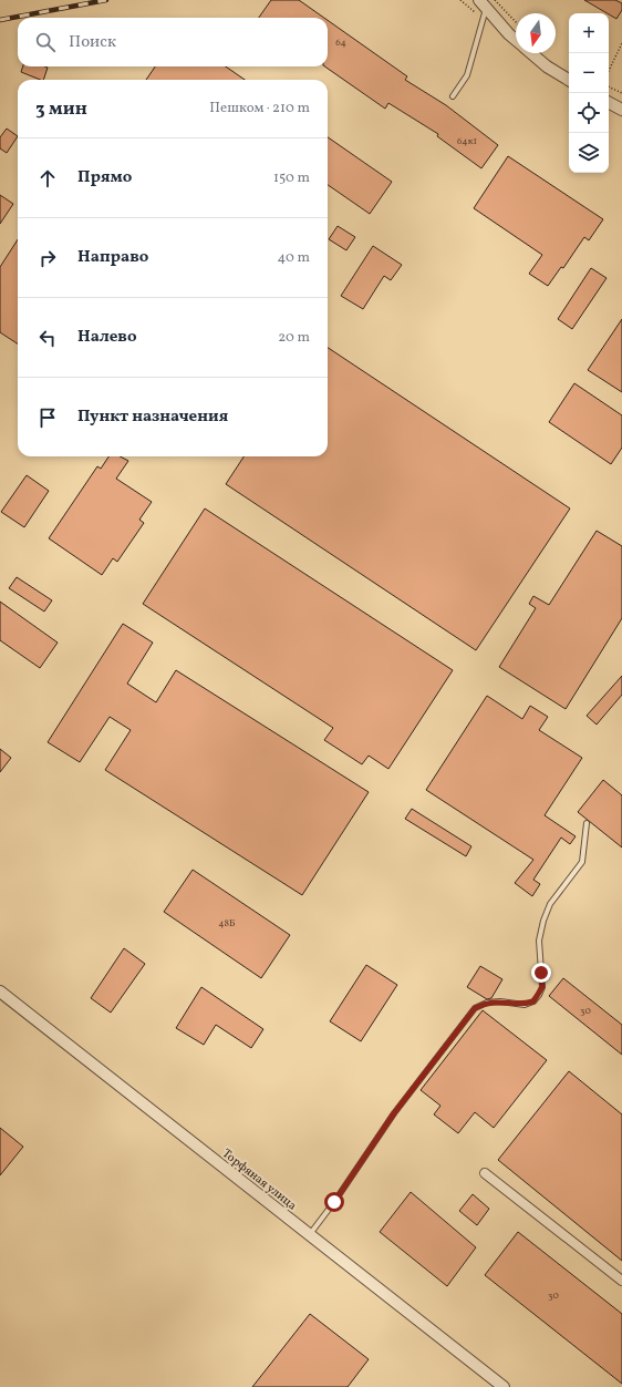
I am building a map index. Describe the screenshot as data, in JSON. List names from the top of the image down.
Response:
{
  "streets": {
    "street": ["Торфяная улица"]
  },
  "house_numbers": [
    "64",
    "64к1",
    "48Б",
    "30",
    "30"
  ],
  "north": "bottom",
  "page": {
    "map_buttons": ["+", "−"],
    "search": "Поиск",
    "heading": ["3 мин", "Пешком · 210 m"],
    "list": [
      ["Прямо", "150 m"],
      ["Направо", "40 m"],
      ["Налево", "20 m"],
      "Пункт назначения"
    ]
  }
}
